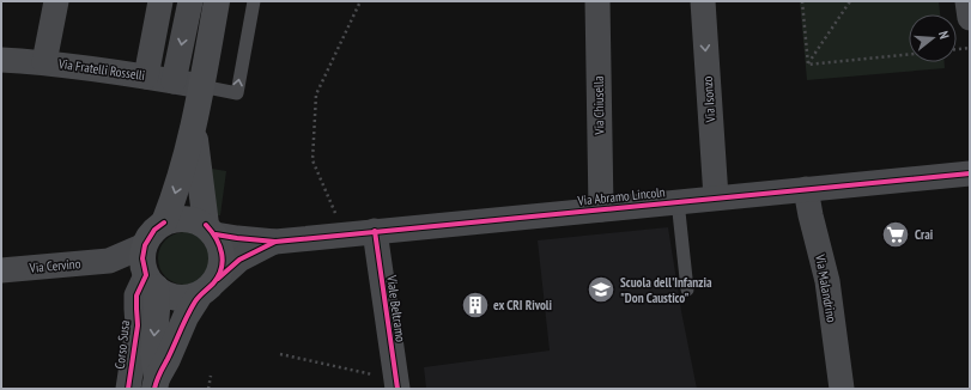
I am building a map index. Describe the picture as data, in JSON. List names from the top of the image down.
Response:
{
  "streets": {
    "street": [
      "Via Fratelli Rosselli",
      "Via Isonzo",
      "Via Chiusella",
      "Via Abramo Lincoln",
      "Via Cervino",
      "Via Malandrino",
      "Viale Beltramo",
      "Corso Susa"
    ]
  },
  "crossings": [
    ["Via Isonzo", "Via Abramo Lincoln"],
    ["Via Chiusella", "Via Abramo Lincoln"],
    ["Via Abramo Lincoln", "Via Cervino"],
    ["Via Abramo Lincoln", "Via Malandrino"],
    ["Via Abramo Lincoln", "Viale Beltramo"],
    ["Via Abramo Lincoln", "Corso Susa"],
    ["Via Cervino", "Corso Susa"]
  ],
  "one_way": ["Via Isonzo"],
  "places": {
    "supermarket": ["Crai"],
    "school or university": ["Scuola dell'Infanzia \"Don Caustico\""],
    "building": ["ex CRI Rivoli"]
  },
  "north": "right"
}
